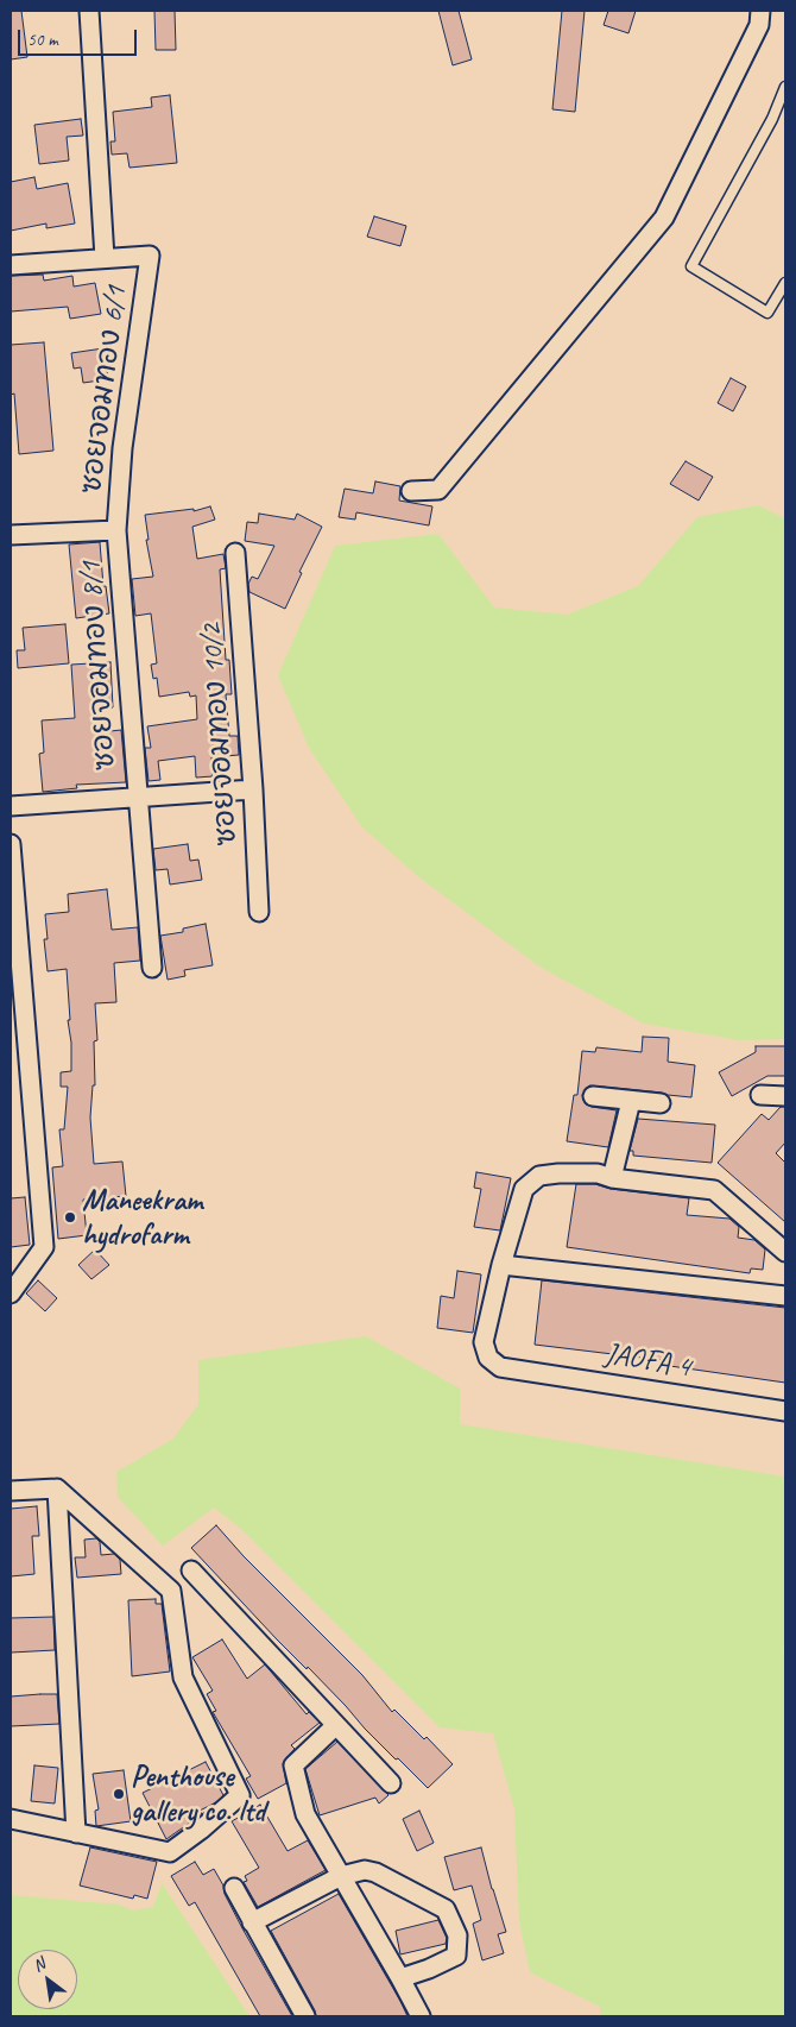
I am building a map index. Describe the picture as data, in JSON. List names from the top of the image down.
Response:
{
  "streets": {
    "street": [
      "ซอยจอมทอง 6/1",
      "ซอยจอมทอง 8/1",
      "ซอยจอมทอง 10/2",
      "JAOFA 4"
    ]
  },
  "crossings": [
    ["ซอยจอมทอง 6/1", "ซอยจอมทอง 8/1"]
  ],
  "places": ["Maneekram hydrofarm", "Penthouse gallery co. ltd"],
  "scale_bar": "50 m",
  "north": "top left"
}
